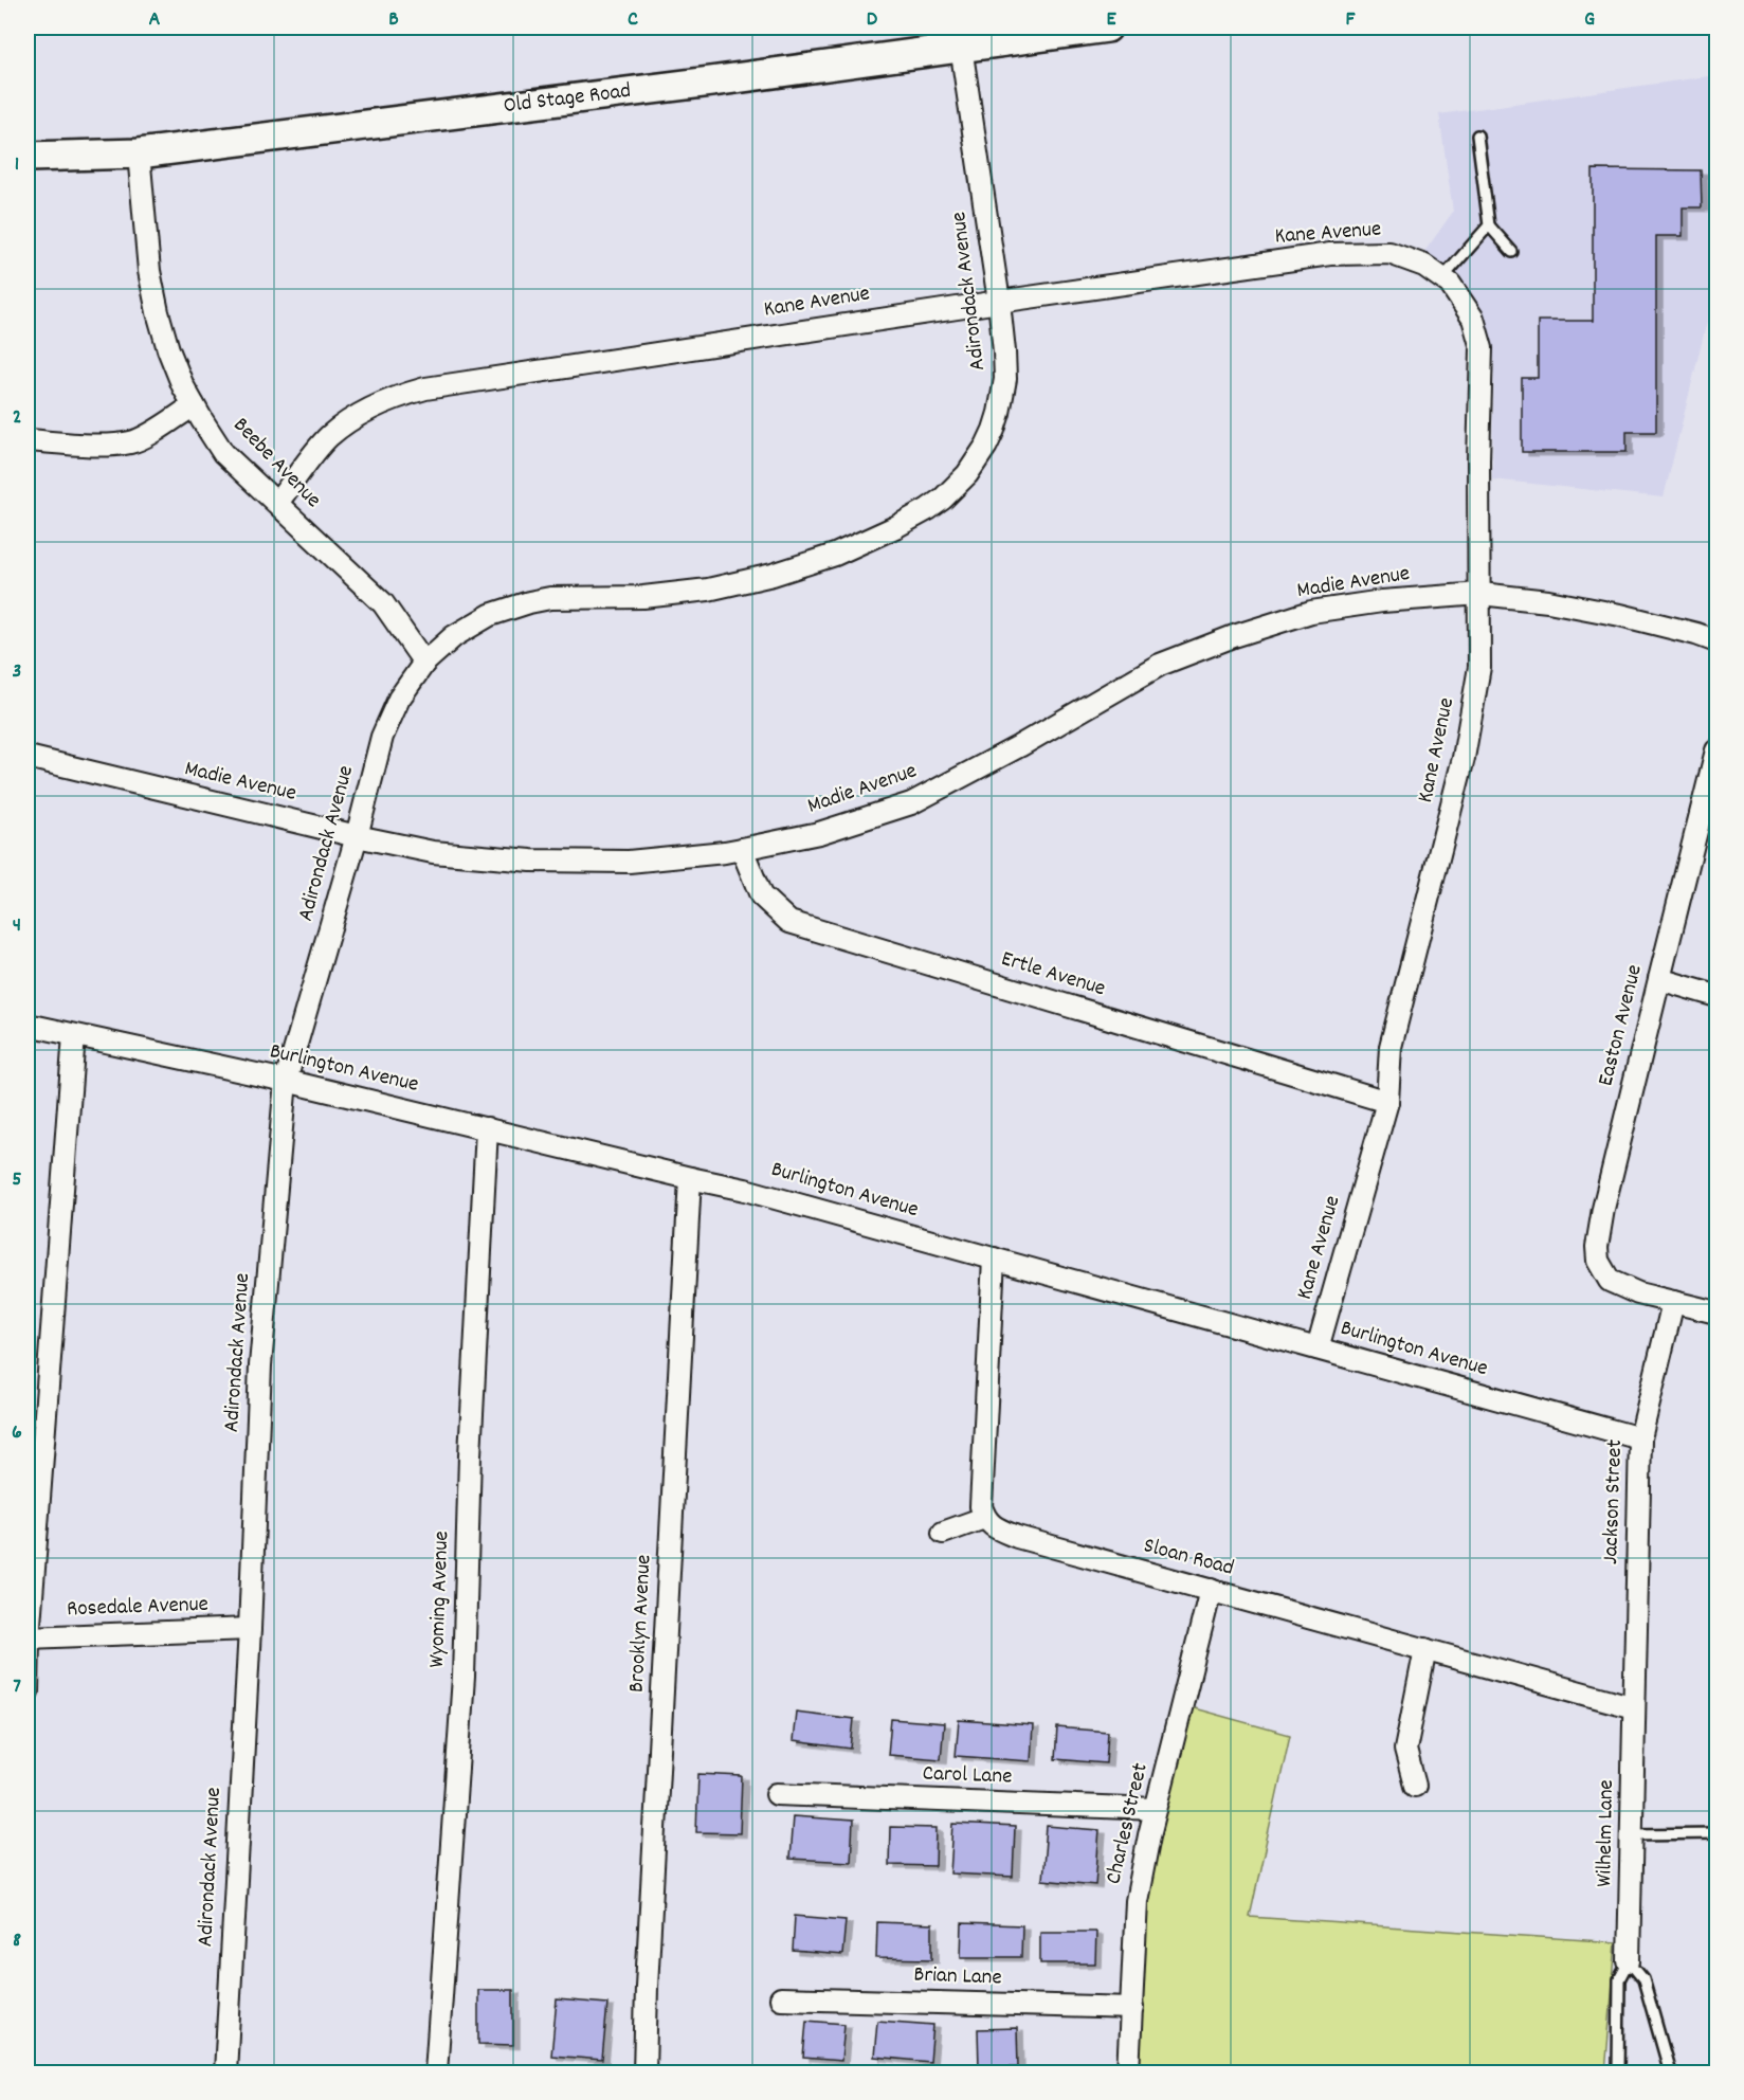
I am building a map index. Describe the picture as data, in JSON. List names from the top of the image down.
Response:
{
  "streets": {
    "main road": ["Old Stage Road"],
    "street": [
      "Kane Avenue",
      "Adirondack Avenue",
      "Beebe Avenue",
      "Madie Avenue",
      "Ertle Avenue",
      "Easton Avenue",
      "Burlington Avenue",
      "Jackson Street",
      "Sloan Road",
      "Wyoming Avenue",
      "Rosedale Avenue",
      "Brooklyn Avenue",
      "Carol Lane",
      "Charles Street",
      "Wilhelm Lane",
      "Brian Lane"
    ]
  },
  "crossings": [
    ["Old Stage Road", "Adirondack Avenue"],
    ["Old Stage Road", "Beebe Avenue"],
    ["Kane Avenue", "Adirondack Avenue"],
    ["Kane Avenue", "Beebe Avenue"],
    ["Kane Avenue", "Madie Avenue"],
    ["Kane Avenue", "Ertle Avenue"],
    ["Kane Avenue", "Burlington Avenue"],
    ["Adirondack Avenue", "Beebe Avenue"],
    ["Adirondack Avenue", "Madie Avenue"],
    ["Adirondack Avenue", "Burlington Avenue"],
    ["Adirondack Avenue", "Rosedale Avenue"],
    ["Madie Avenue", "Ertle Avenue"],
    ["Easton Avenue", "Jackson Street"],
    ["Burlington Avenue", "Jackson Street"],
    ["Burlington Avenue", "Wyoming Avenue"],
    ["Burlington Avenue", "Brooklyn Avenue"],
    ["Jackson Street", "Sloan Road"],
    ["Jackson Street", "Wilhelm Lane"],
    ["Sloan Road", "Charles Street"],
    ["Sloan Road", "Wilhelm Lane"],
    ["Carol Lane", "Charles Street"],
    ["Charles Street", "Brian Lane"]
  ],
  "grid": {
    "columns": [
      "A",
      "B",
      "C",
      "D",
      "E",
      "F",
      "G"
    ],
    "rows": [
      "1",
      "2",
      "3",
      "4",
      "5",
      "6",
      "7",
      "8"
    ]
  }
}
